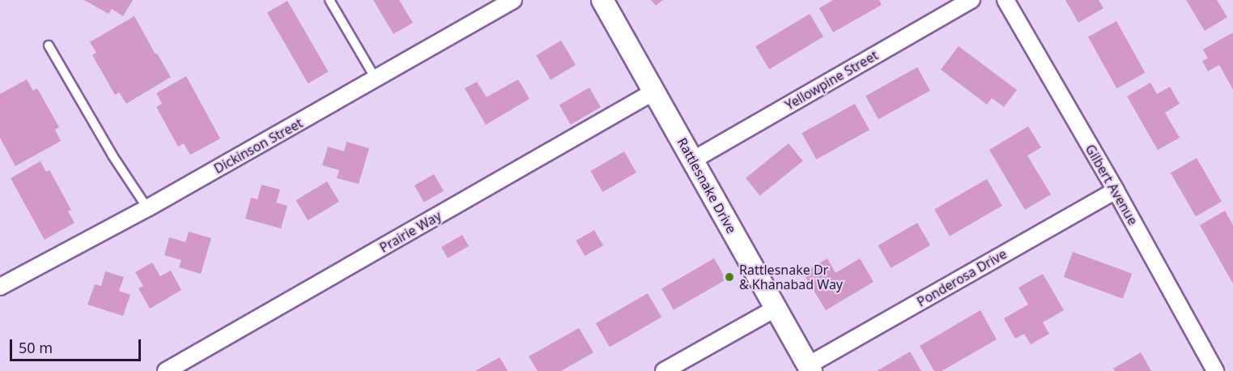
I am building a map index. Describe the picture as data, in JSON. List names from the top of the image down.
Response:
{
  "streets": {
    "street": [
      "Yellowpine Street",
      "Dickinson Street",
      "Gilbert Avenue",
      "Rattlesnake Drive",
      "Prairie Way",
      "Ponderosa Drive"
    ]
  },
  "crossings": [
    ["Yellowpine Street", "Rattlesnake Drive"],
    ["Gilbert Avenue", "Ponderosa Drive"],
    ["Rattlesnake Drive", "Prairie Way"],
    ["Rattlesnake Drive", "Ponderosa Drive"]
  ],
  "places": ["Rattlesnake Dr & Khanabad Way"],
  "scale_bar": "50 m"
}
